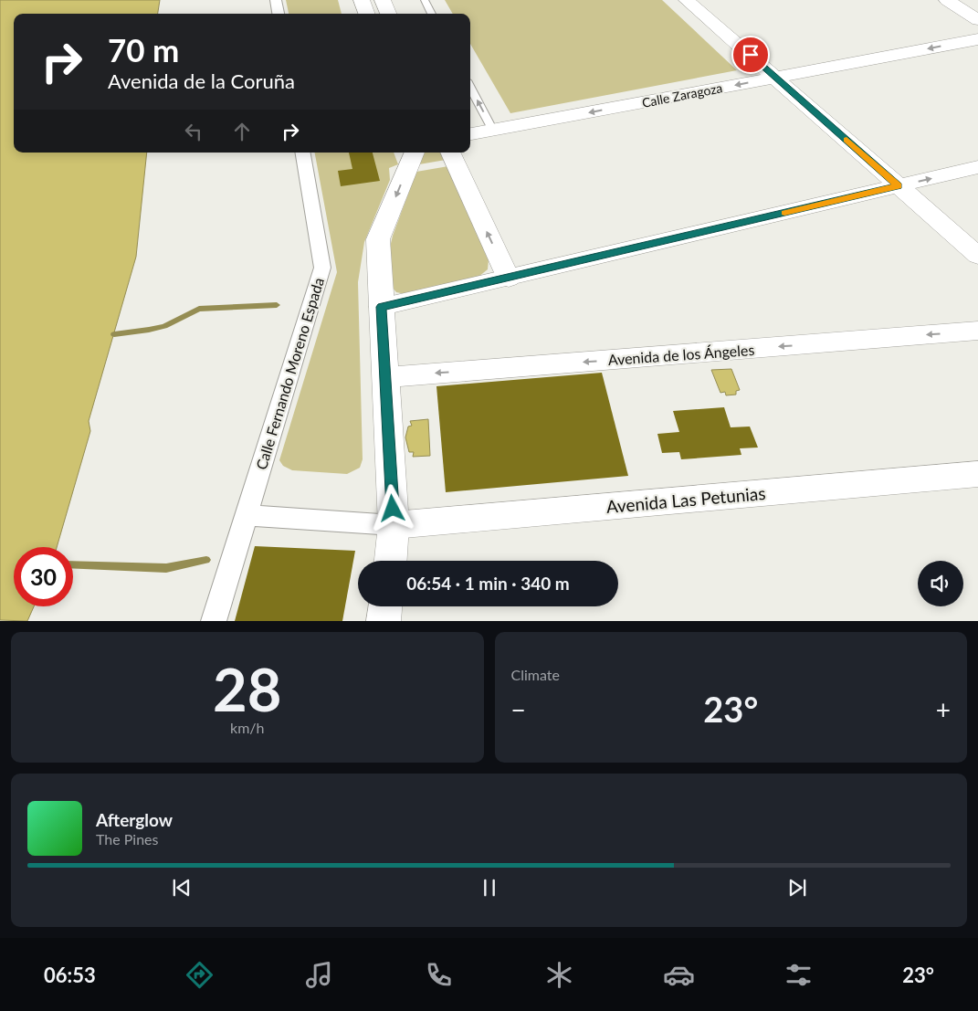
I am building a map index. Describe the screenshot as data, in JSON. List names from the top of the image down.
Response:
{
  "streets": {
    "street": [
      "Calle Zaragoza",
      "Avenida de los Ángeles",
      "Calle Fernando Moreno Espada",
      "Avenida Las Petunias"
    ]
  },
  "page": {
    "turn": ["70 m", "Avenida de la Coruña"],
    "limit": "30",
    "trip": "06:54 · 1 min · 340 m",
    "tile": [
      ["28", "km/h"],
      "Climate"
    ],
    "heat": ["−", "23°", "+"],
    "song": ["Afterglow", "The Pines"],
    "tabs": ["06:53", "23°"]
  }
}
